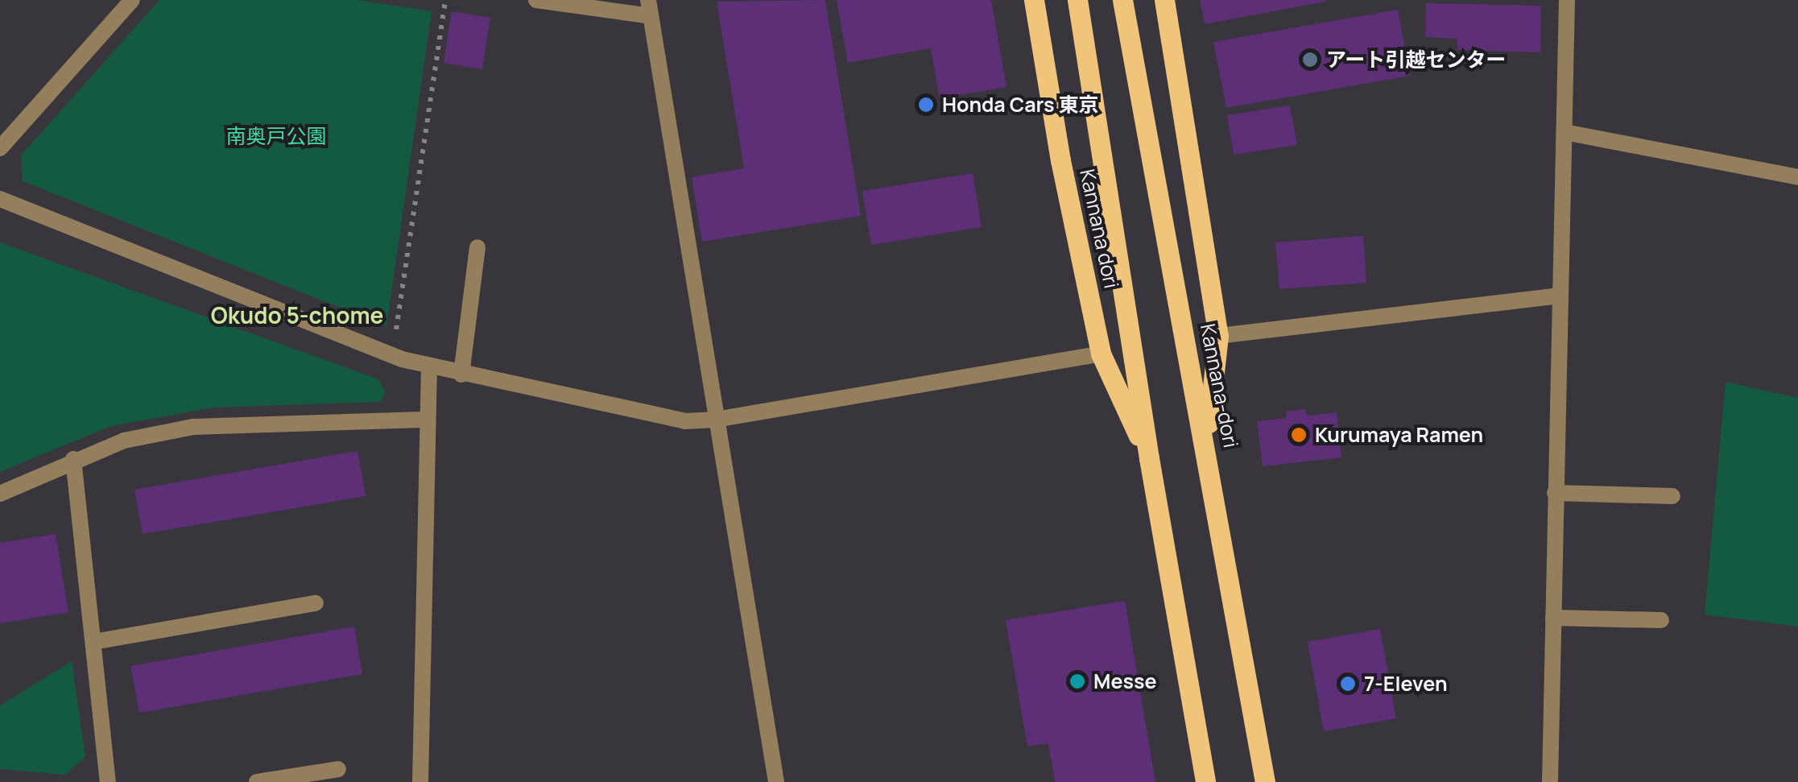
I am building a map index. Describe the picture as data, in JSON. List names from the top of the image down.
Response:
{
  "streets": {
    "main road": ["Kannana dori", "Kannana-dori"]
  },
  "districts": ["Okudo 5-chome"],
  "parks": ["南奥戸公園"],
  "places": [
    "アート引越センター",
    "Honda Cars 東京",
    "Kurumaya Ramen",
    "Messe",
    "7-Eleven"
  ]
}
